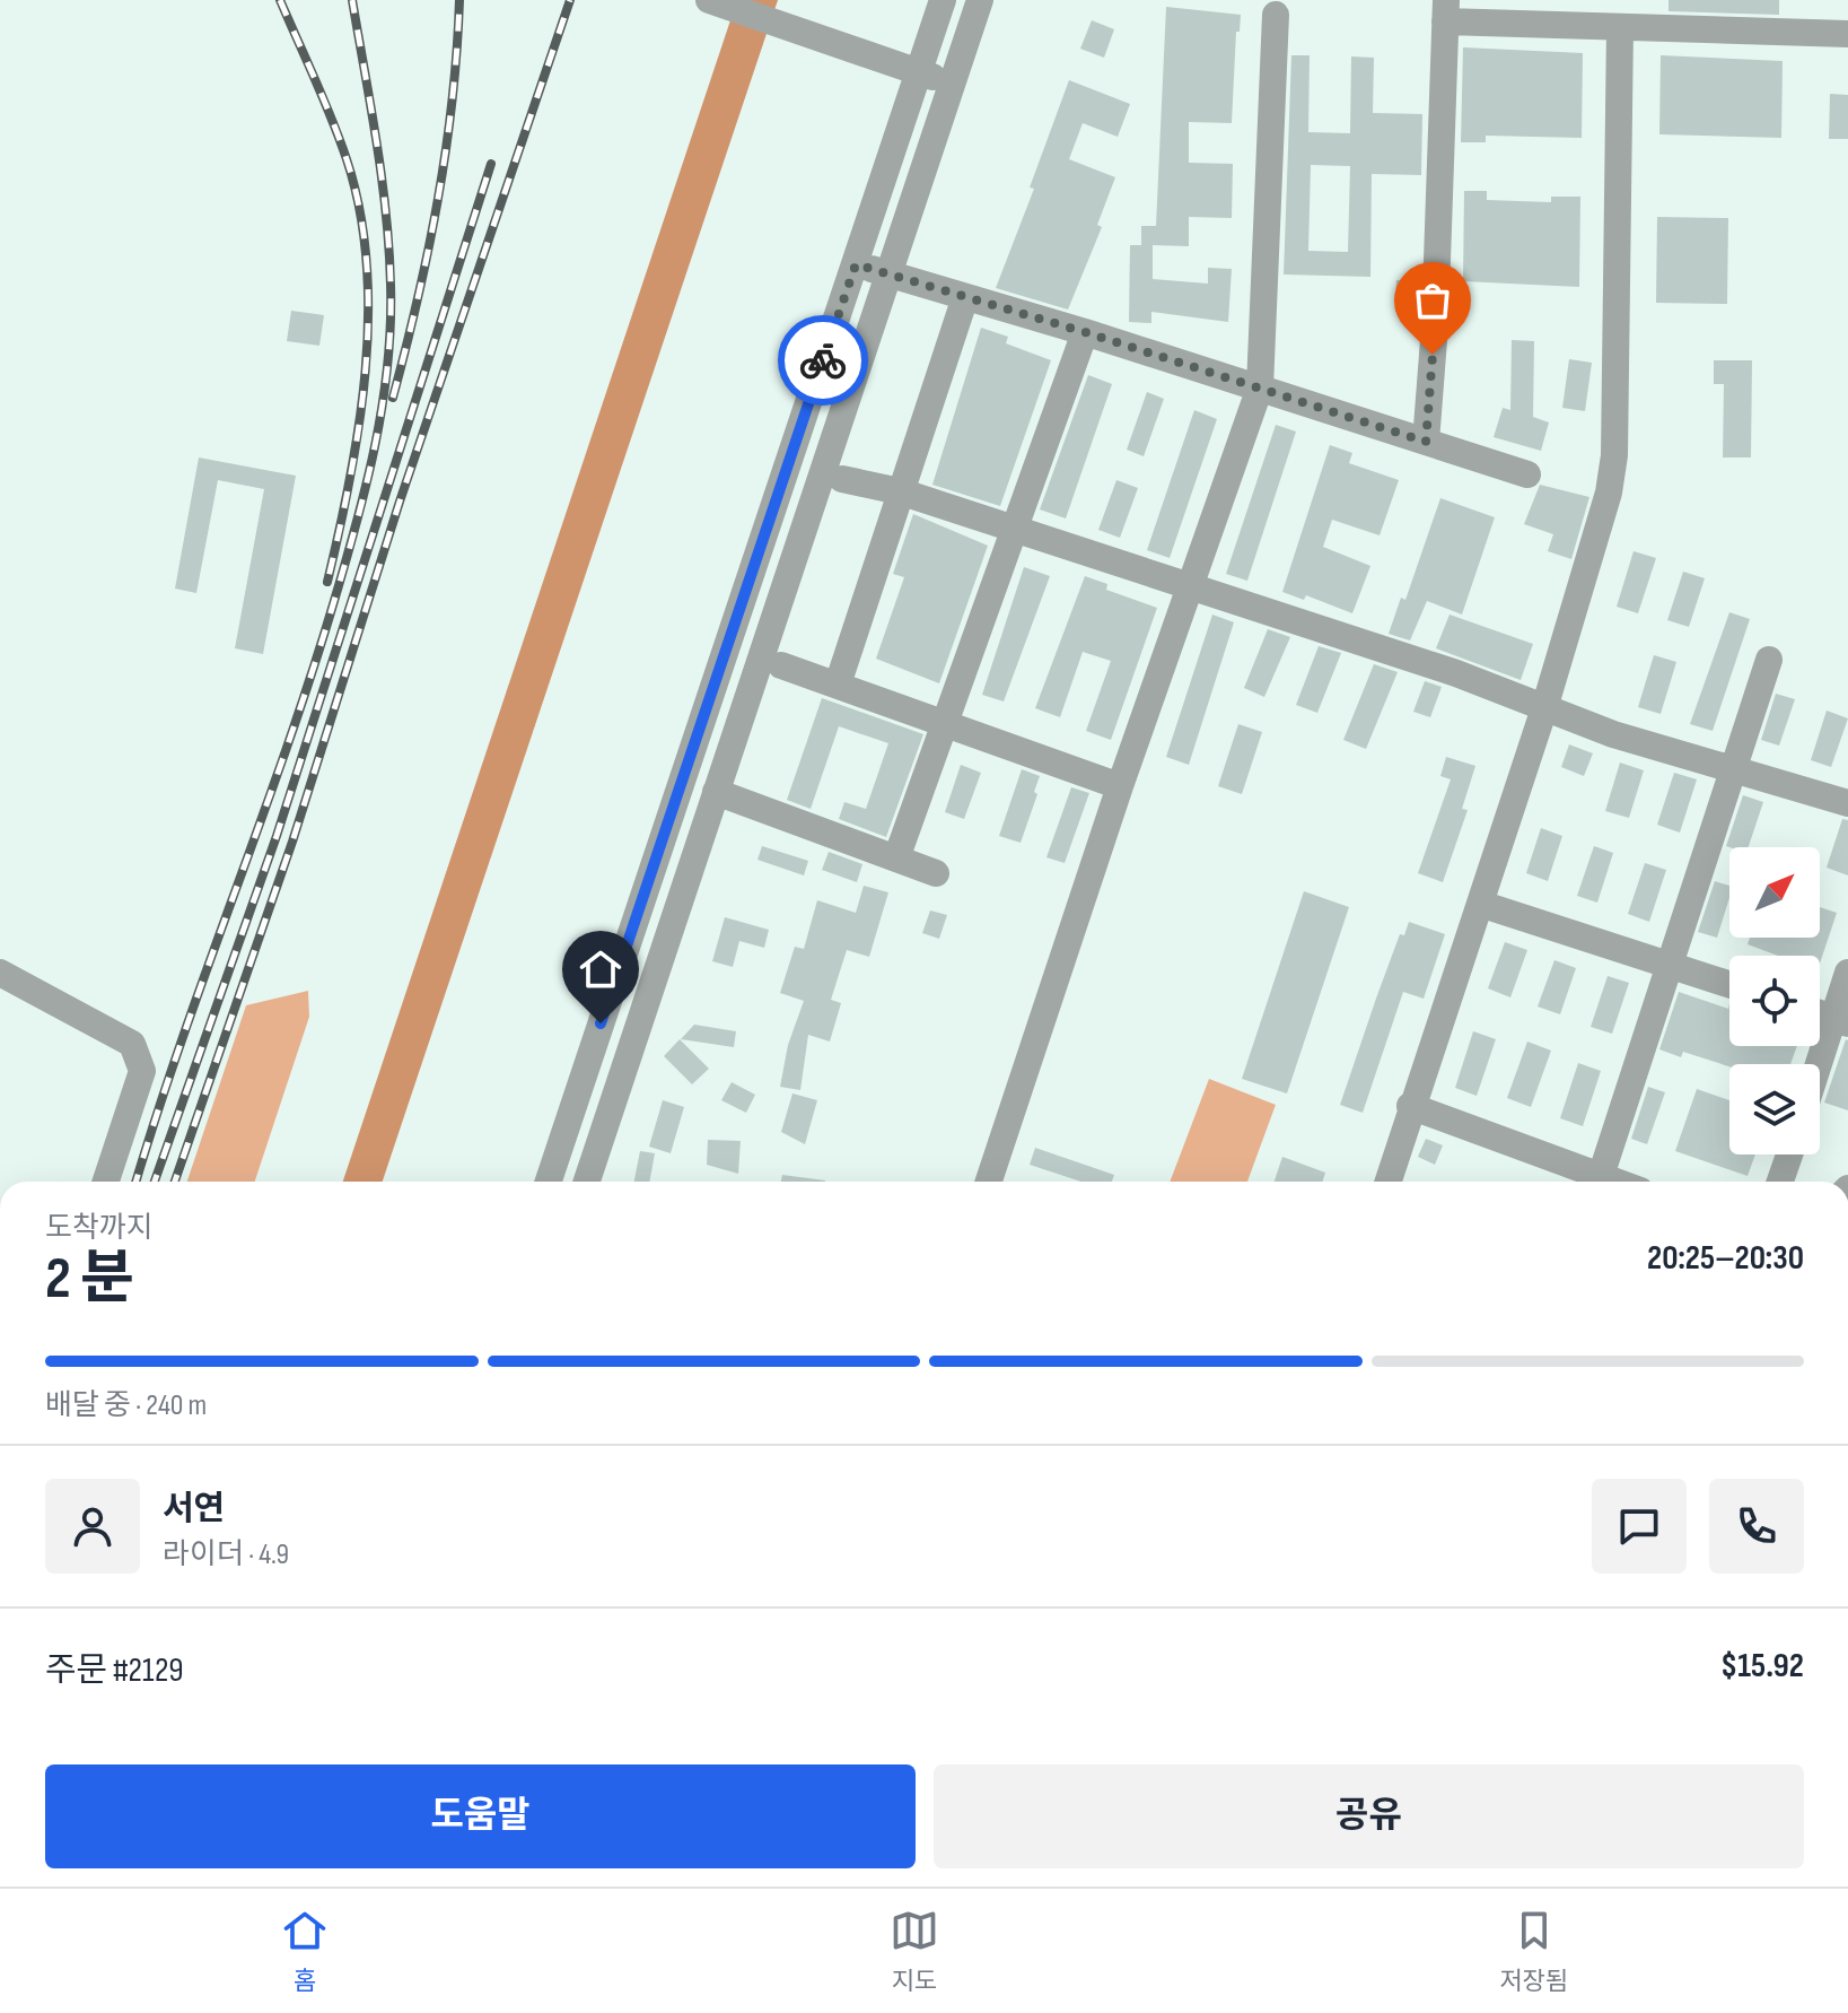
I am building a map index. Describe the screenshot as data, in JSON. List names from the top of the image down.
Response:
{
  "north": "top right",
  "page": {
    "heading": ["2 분", "도착까지", "20:25–20:30"],
    "panel": [
      "서연",
      "라이더 · 4.9",
      "주문 #2129",
      "$15.92"
    ],
    "bar": "배달 중 · 240 m",
    "buttons": ["도움말", "공유"],
    "tabs": ["홈", "지도", "저장됨"]
  }
}
